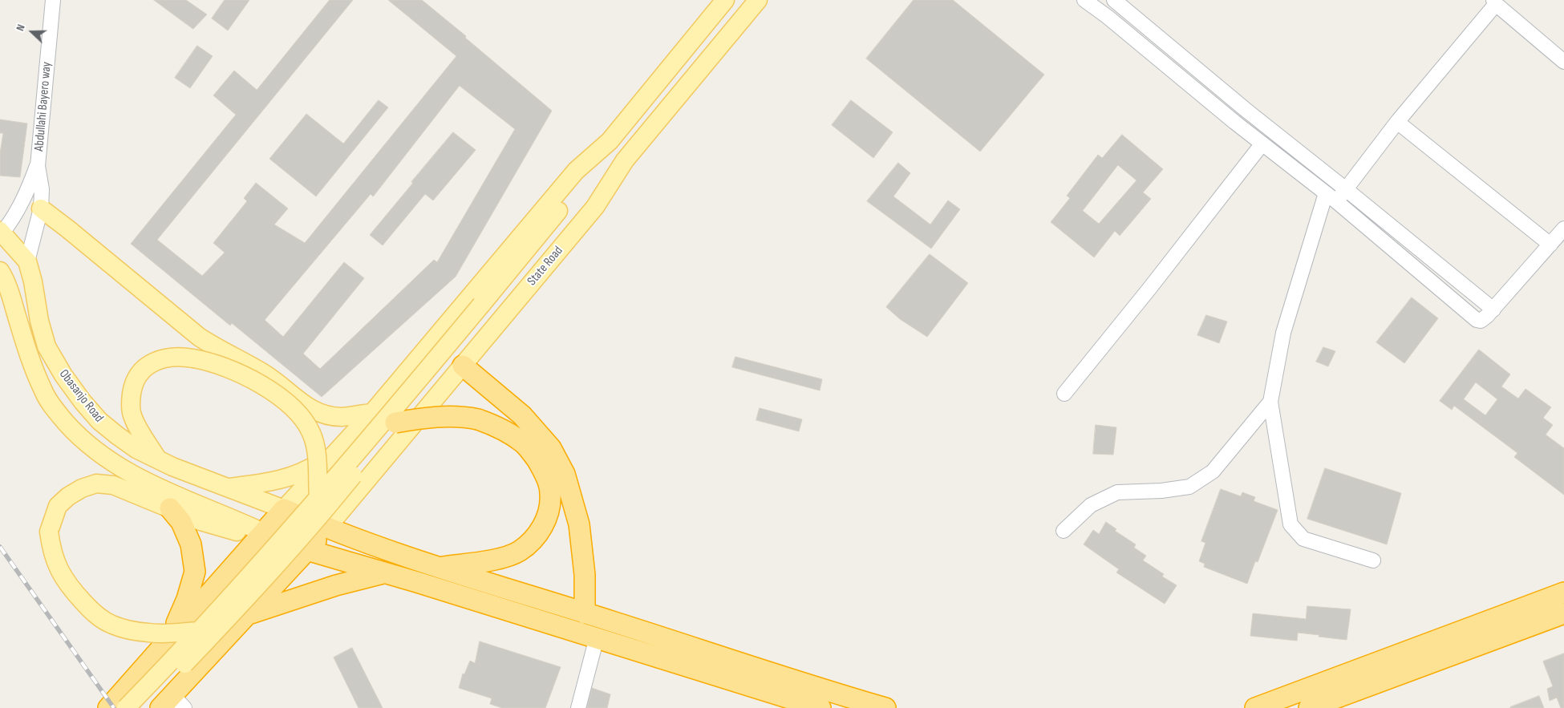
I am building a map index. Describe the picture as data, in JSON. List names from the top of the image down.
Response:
{
  "streets": {
    "main road": ["State Road", "Obasanjo Road"],
    "street": ["Abdullahi Bayero way"]
  },
  "north": "left"
}
